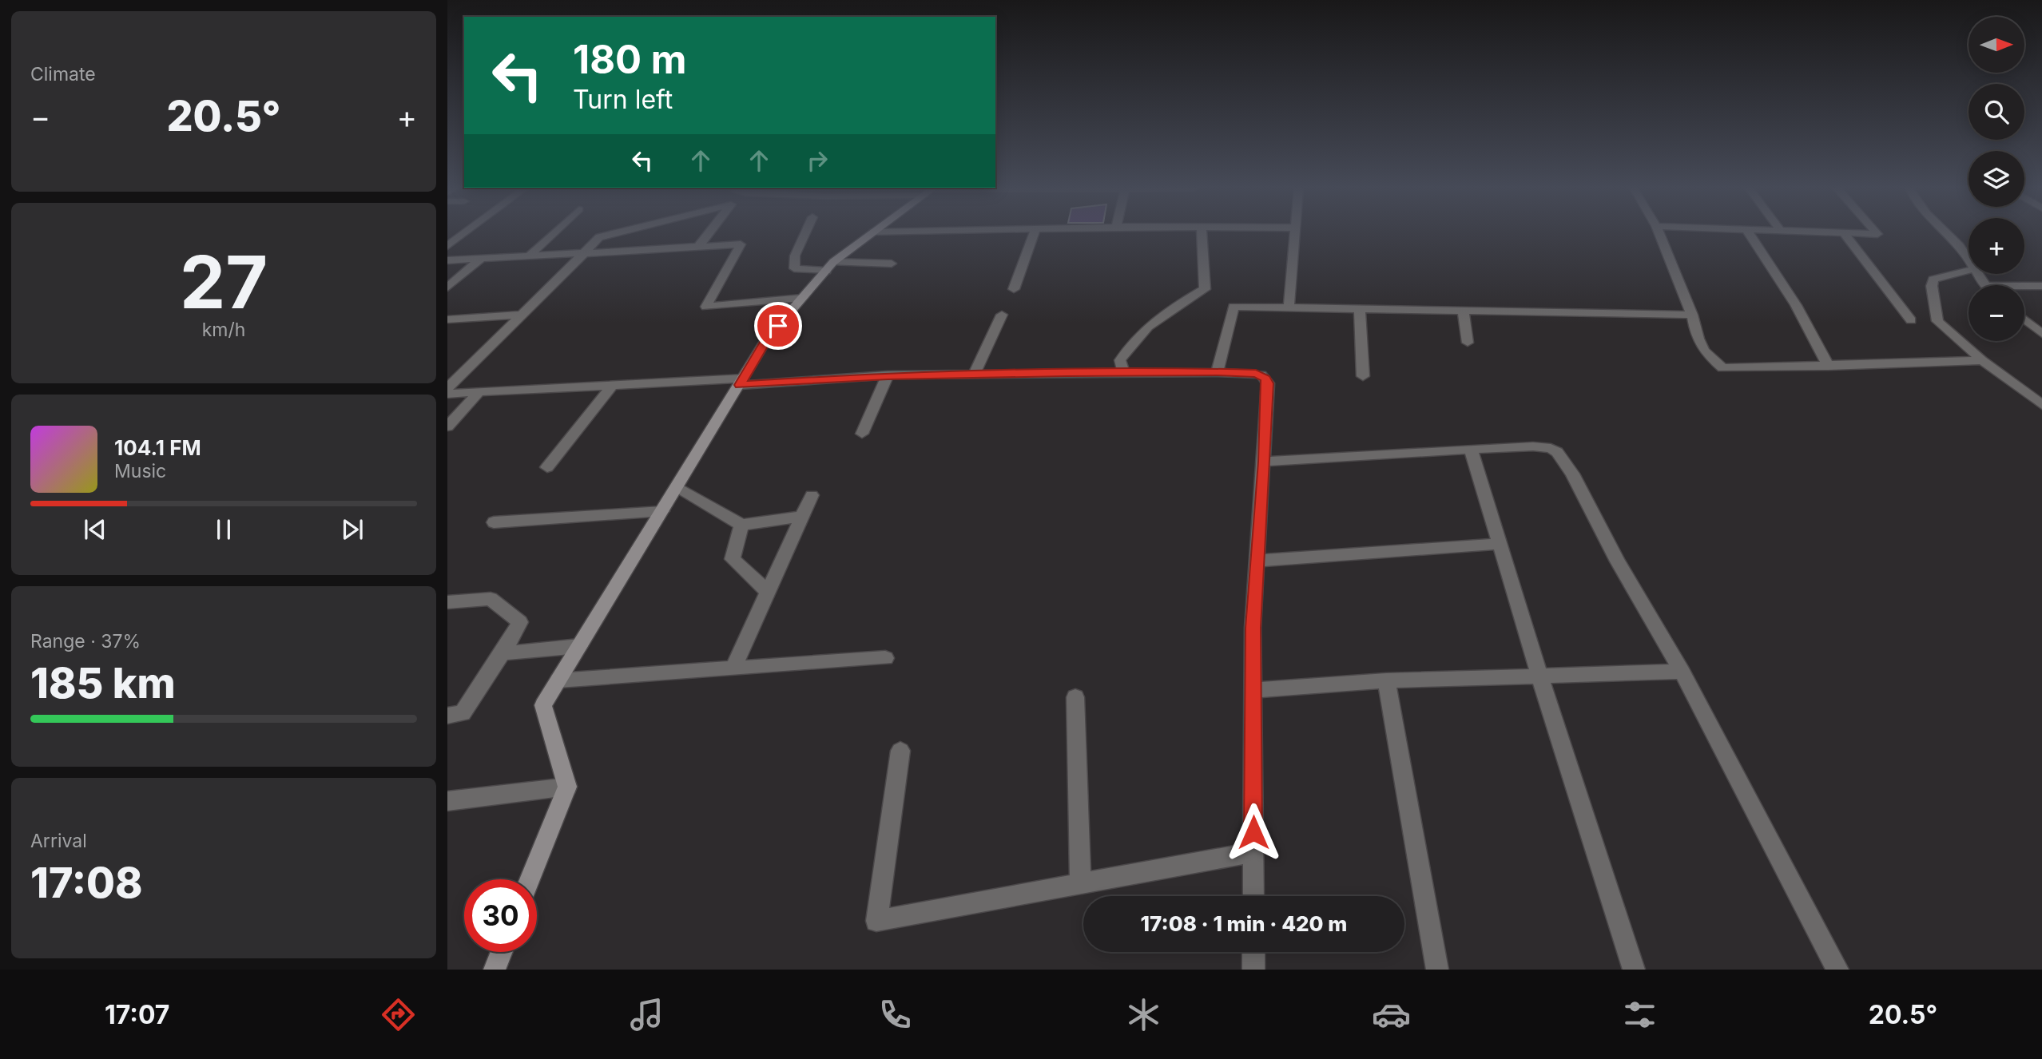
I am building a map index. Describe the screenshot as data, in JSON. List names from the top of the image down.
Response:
{
  "north": "right",
  "page": {
    "tile": [
      "Climate",
      ["27", "km/h"],
      ["Range · 37%", "185 km"],
      ["Arrival", "17:08"]
    ],
    "map_buttons": ["+", "−"],
    "turn": ["180 m", "Turn left"],
    "heat": ["−", "20.5°", "+"],
    "song": ["104.1 FM", "Music"],
    "limit": "30",
    "trip": "17:08 · 1 min · 420 m",
    "tabs": ["17:07", "20.5°"]
  }
}
